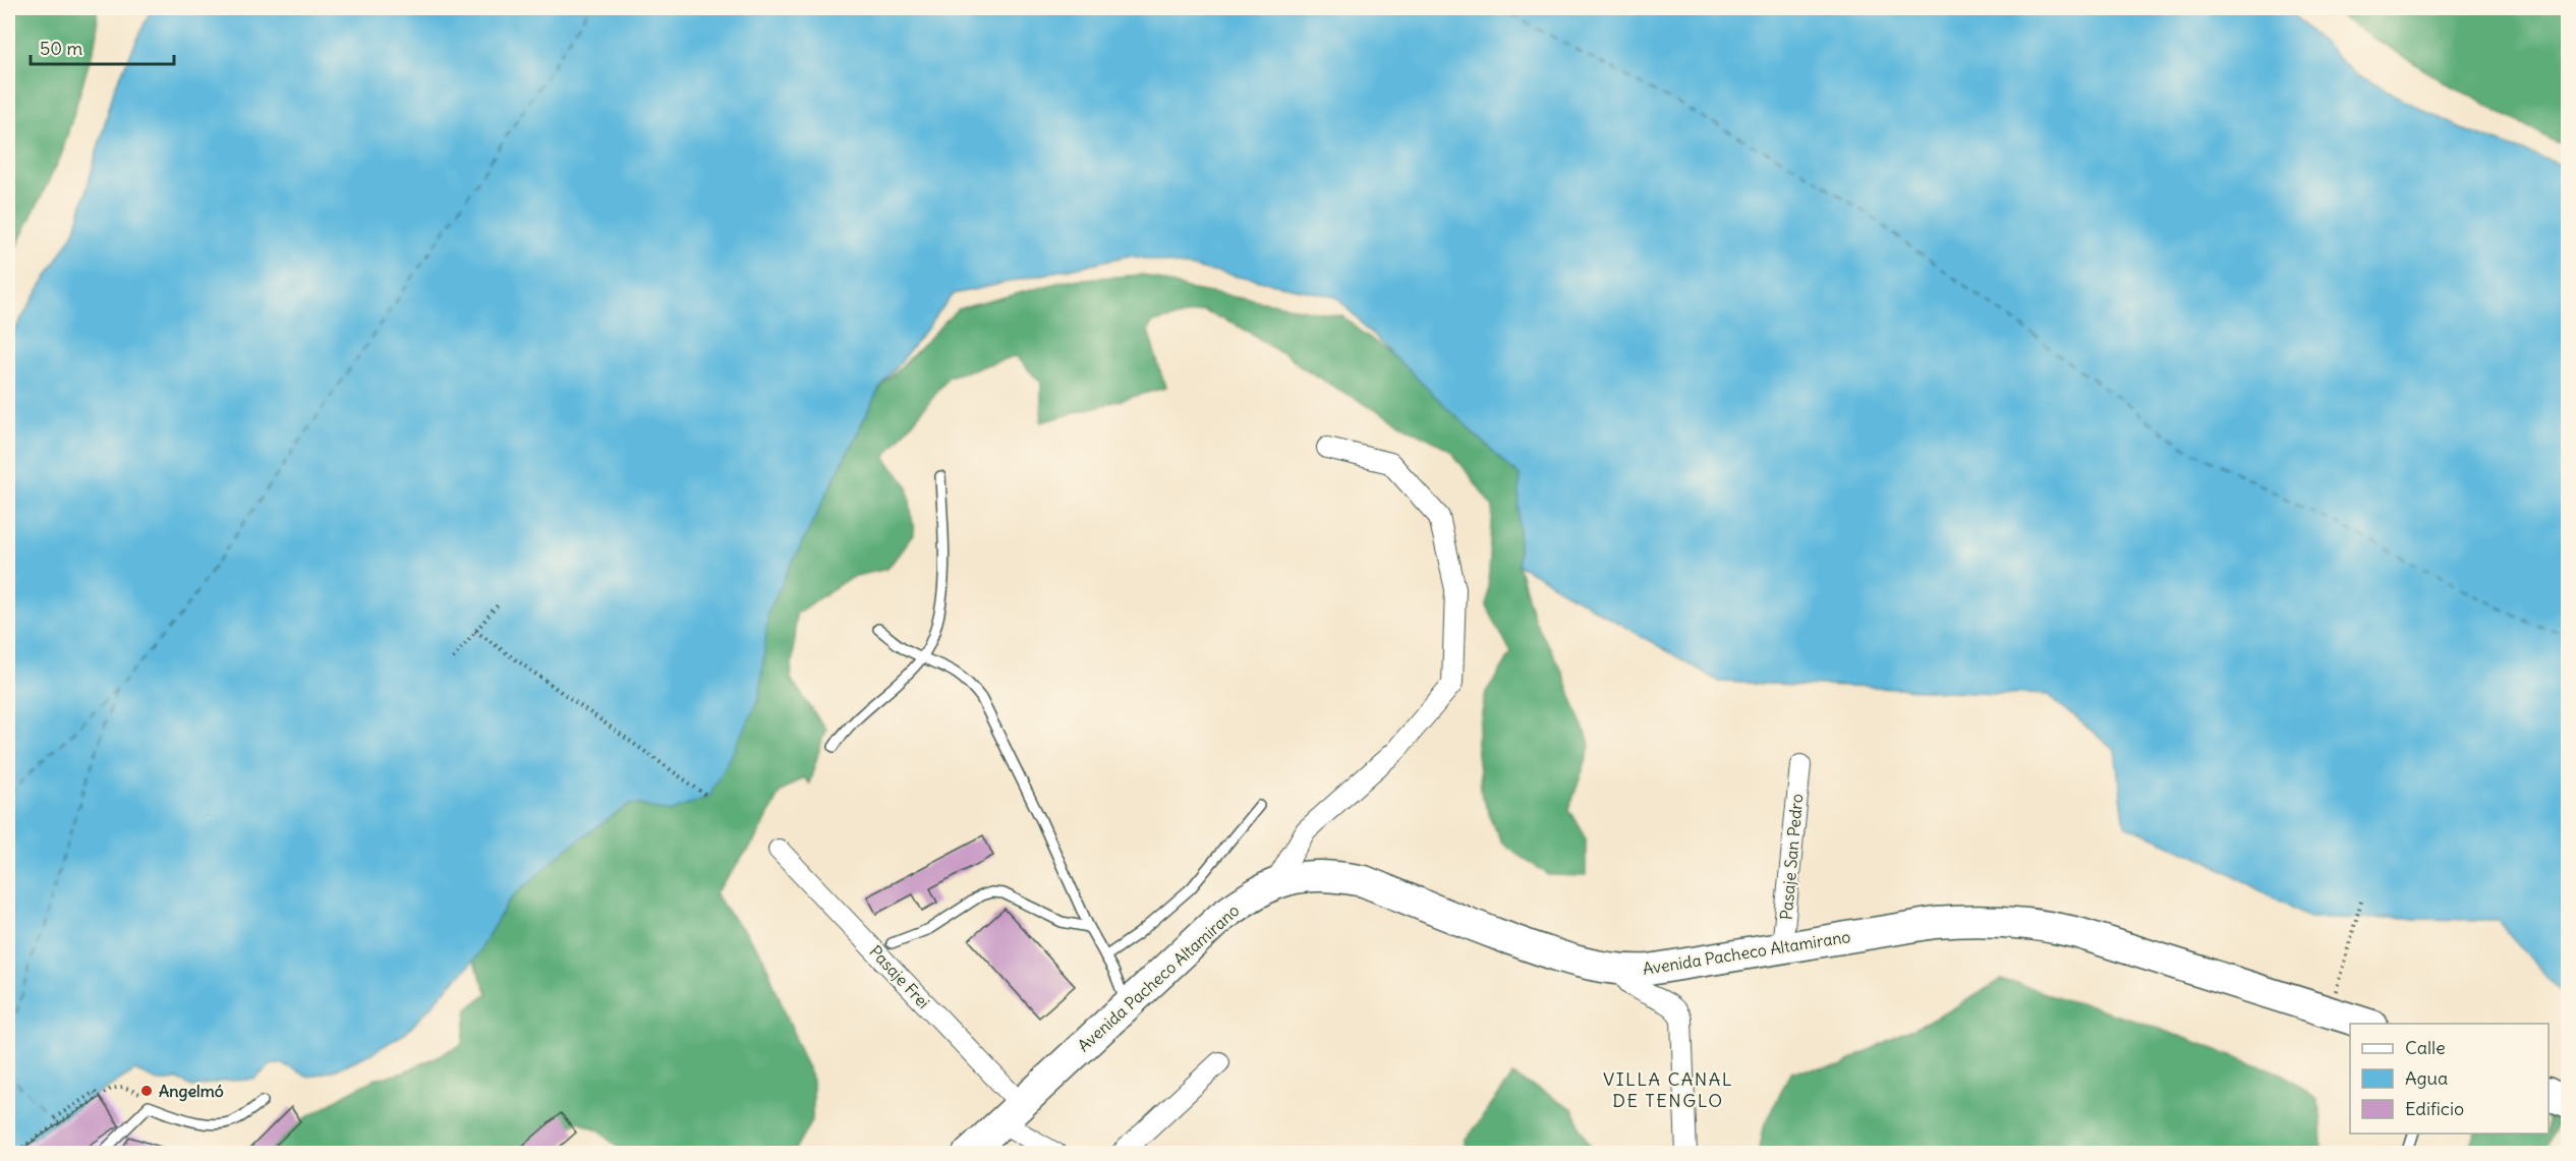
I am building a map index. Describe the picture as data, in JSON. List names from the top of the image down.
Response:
{
  "streets": {
    "main road": ["Avenida Pacheco Altamirano"],
    "street": ["Pasaje San Pedro", "Pasaje Frei"]
  },
  "crossings": [
    ["Pasaje San Pedro", "Avenida Pacheco Altamirano"],
    ["Avenida Pacheco Altamirano", "Pasaje Frei"]
  ],
  "districts": ["VILLA CANAL DE TENGLO"],
  "places": ["Angelmó"],
  "legend": ["Calle", "Agua", "Edificio"],
  "scale_bar": "50 m"
}
